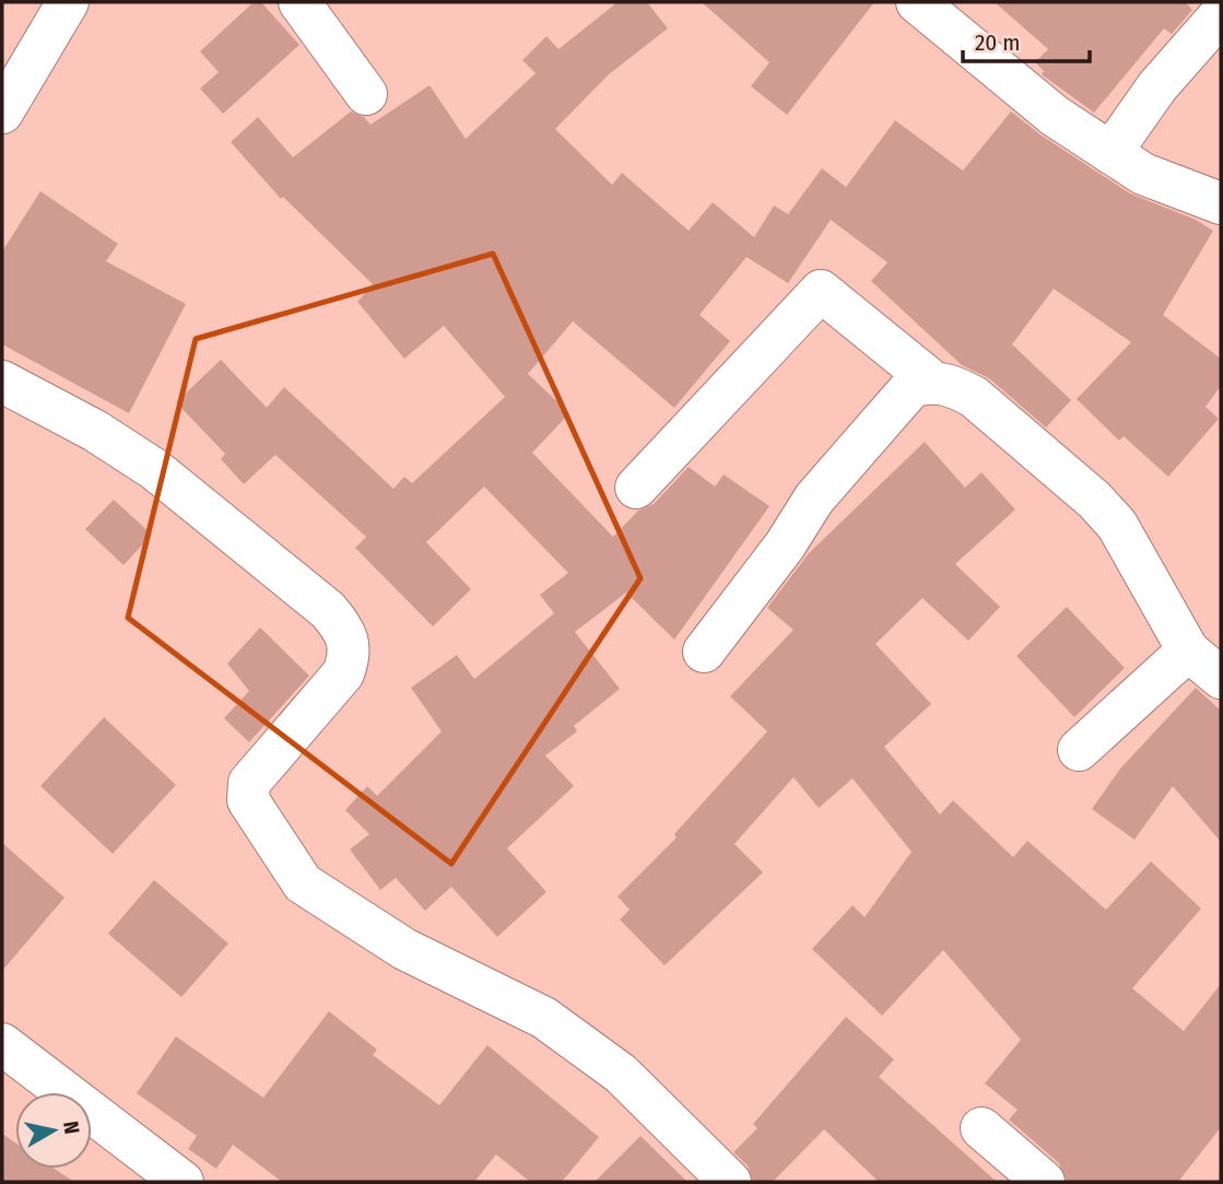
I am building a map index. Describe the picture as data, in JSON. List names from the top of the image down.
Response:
{
  "scale_bar": "20 m",
  "north": "right"
}
